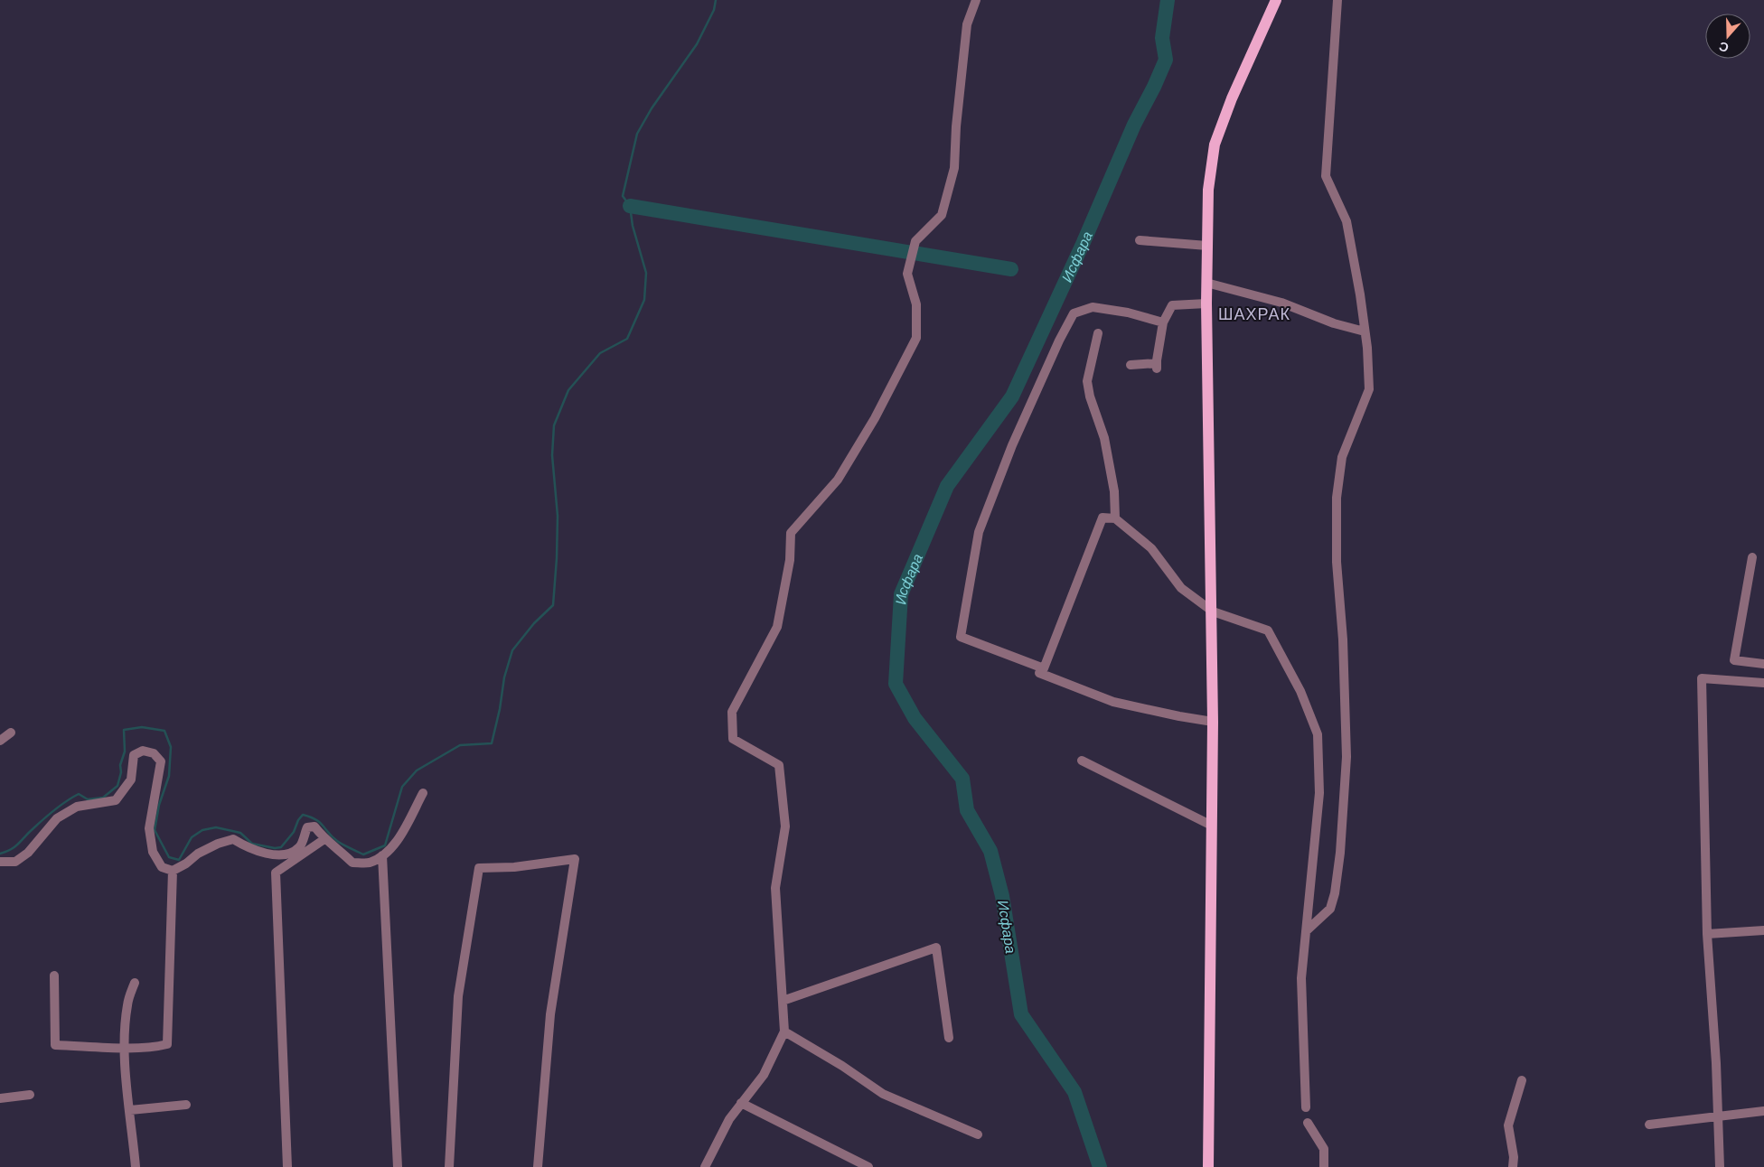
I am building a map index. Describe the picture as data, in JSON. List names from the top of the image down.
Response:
{
  "districts": ["ШАХРАК"],
  "water": ["Исфара"],
  "north": "bottom"
}
